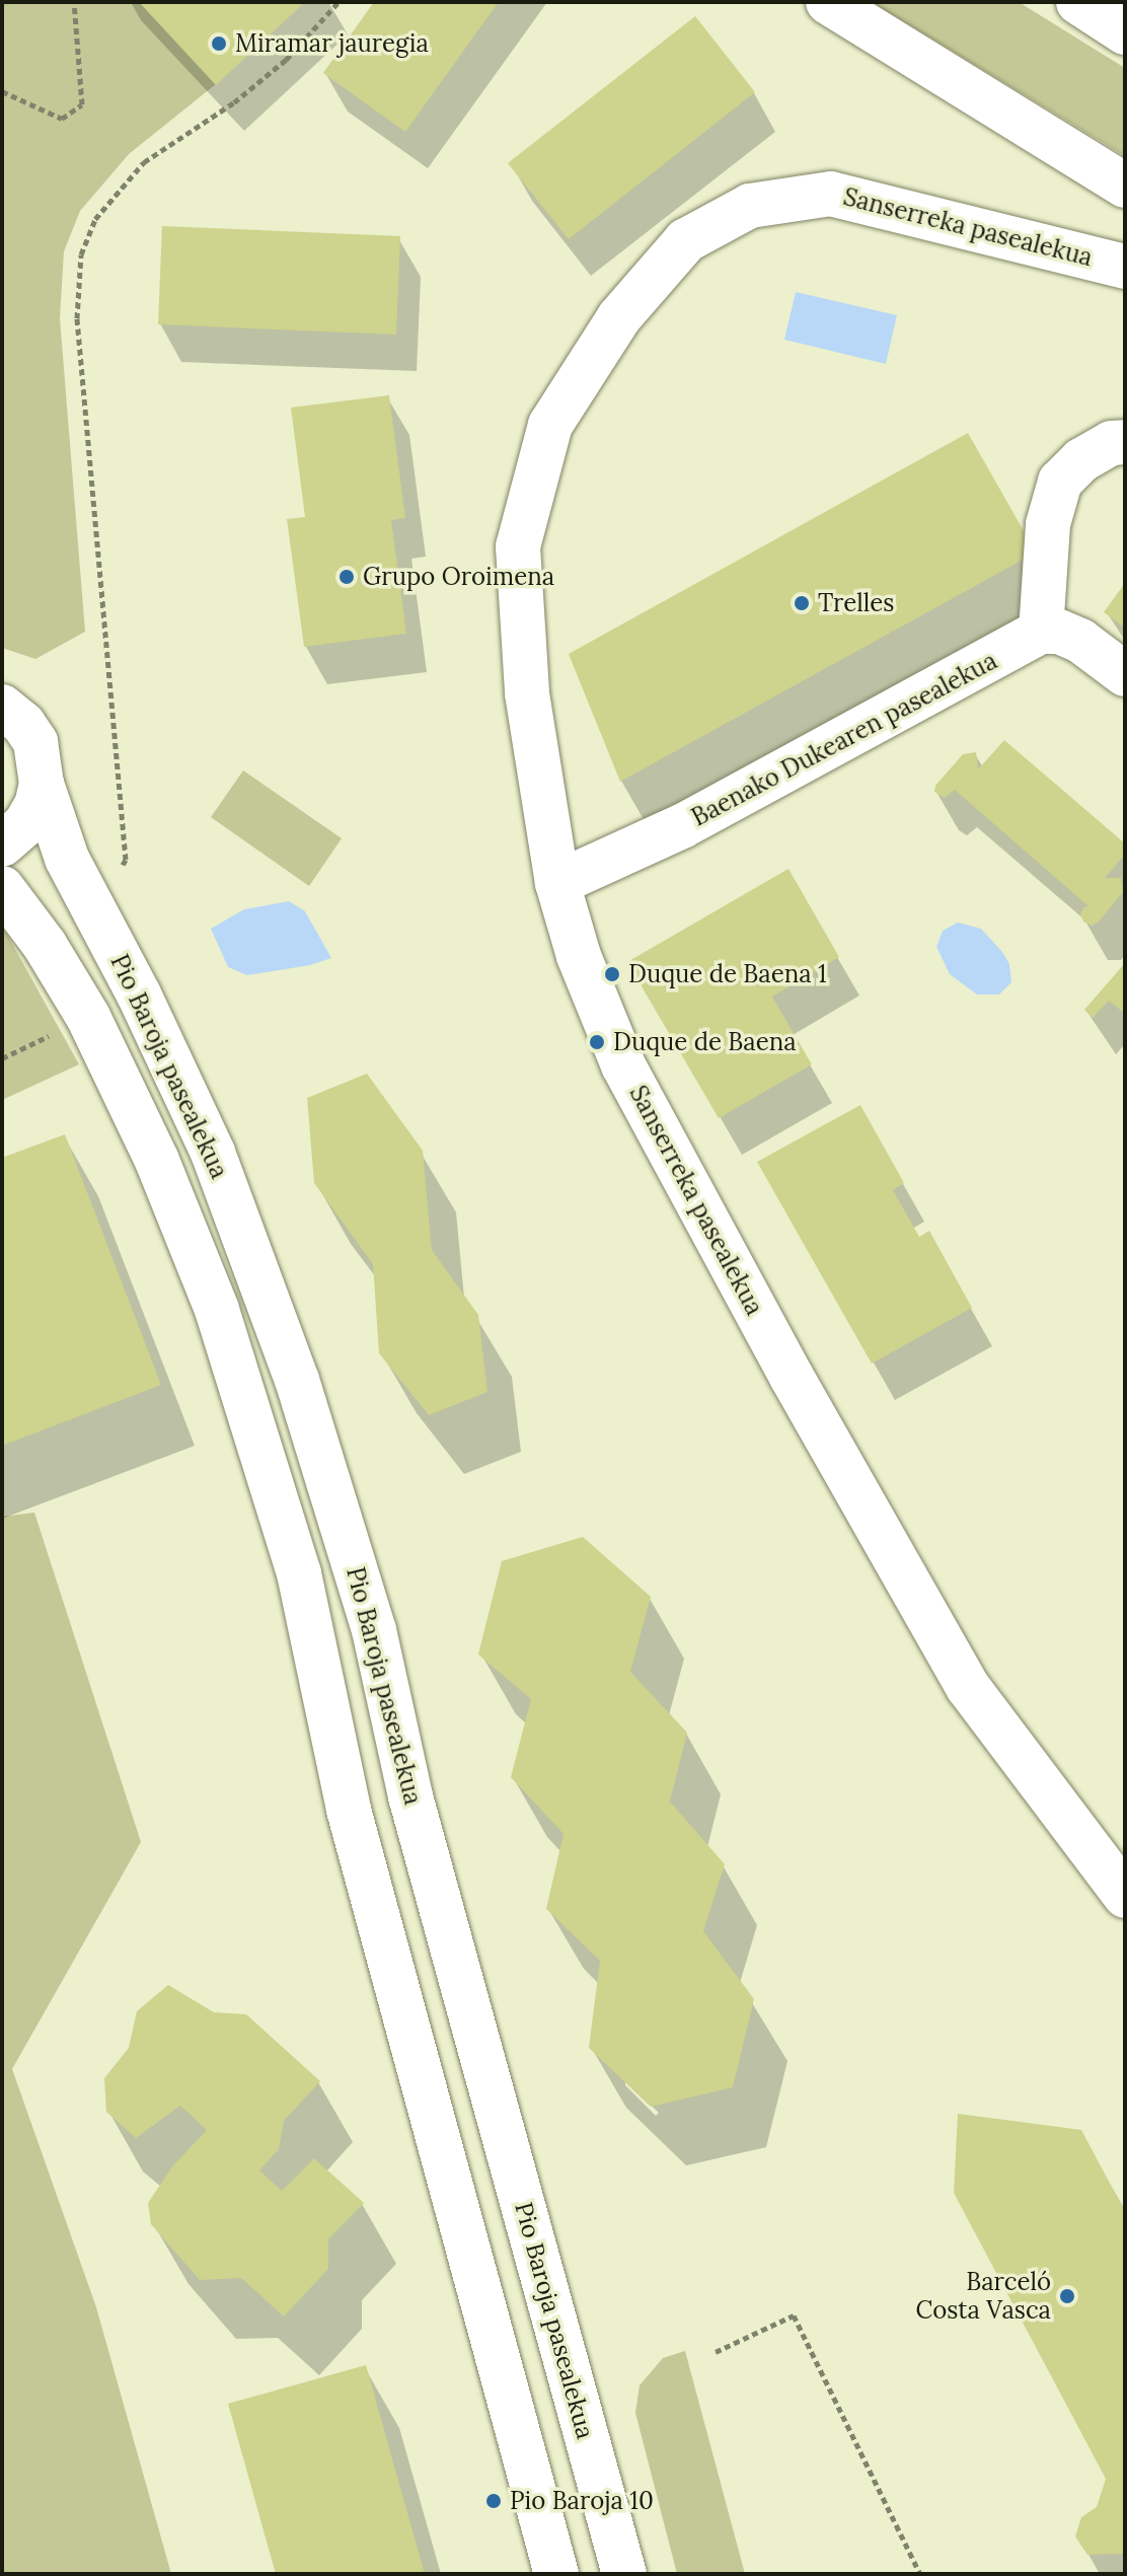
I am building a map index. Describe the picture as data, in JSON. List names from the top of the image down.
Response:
{
  "streets": {
    "main road": ["Sanserreka pasealekua", "Baenako Dukearen pasealekua", "Pio Baroja pasealekua"]
  },
  "crossings": [
    ["Sanserreka pasealekua", "Baenako Dukearen pasealekua"]
  ],
  "places": [
    "Miramar jauregia",
    "Grupo Oroimena",
    "Trelles",
    "Duque de Baena 1",
    "Duque de Baena",
    "Barceló Costa Vasca",
    "Pio Baroja 10"
  ]
}
